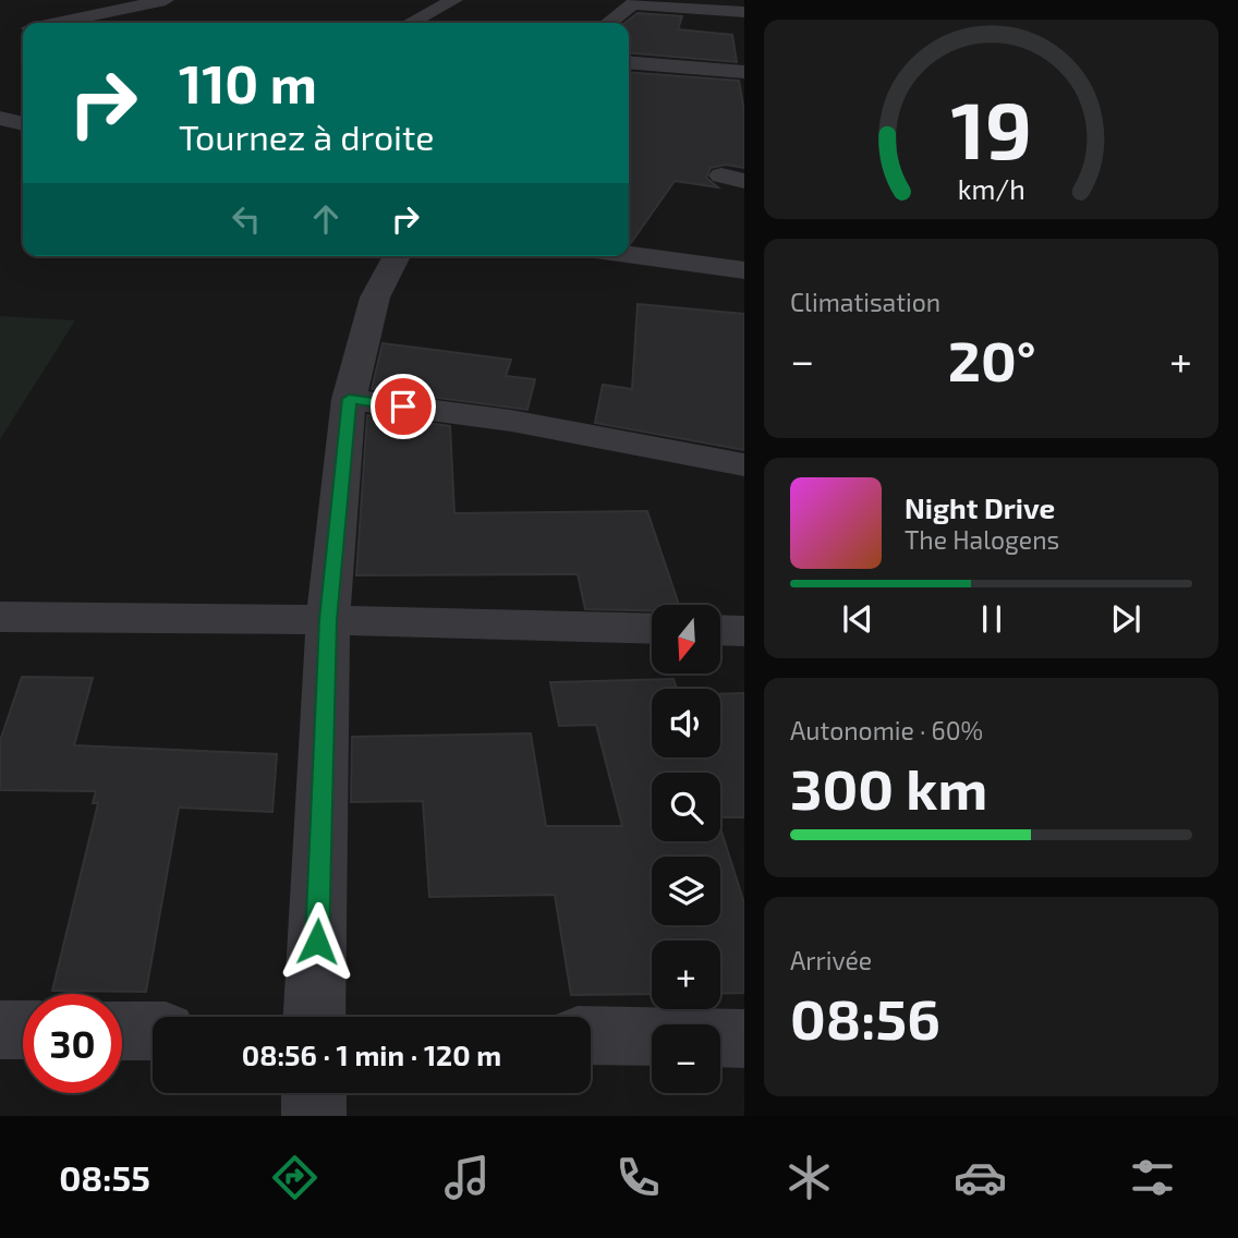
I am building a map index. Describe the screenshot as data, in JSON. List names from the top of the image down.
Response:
{
  "north": "bottom",
  "page": {
    "turn": ["110 m", "Tournez à droite"],
    "tile": [
      "Climatisation",
      ["Autonomie · 60%", "300 km"],
      ["Arrivée", "08:56"]
    ],
    "heat": ["−", "20°", "+"],
    "song": ["Night Drive", "The Halogens"],
    "map_buttons": ["+", "−"],
    "limit": "30",
    "trip": "08:56 · 1 min · 120 m",
    "tabs": "08:55",
    "gauge": ["19", "km/h"]
  }
}
